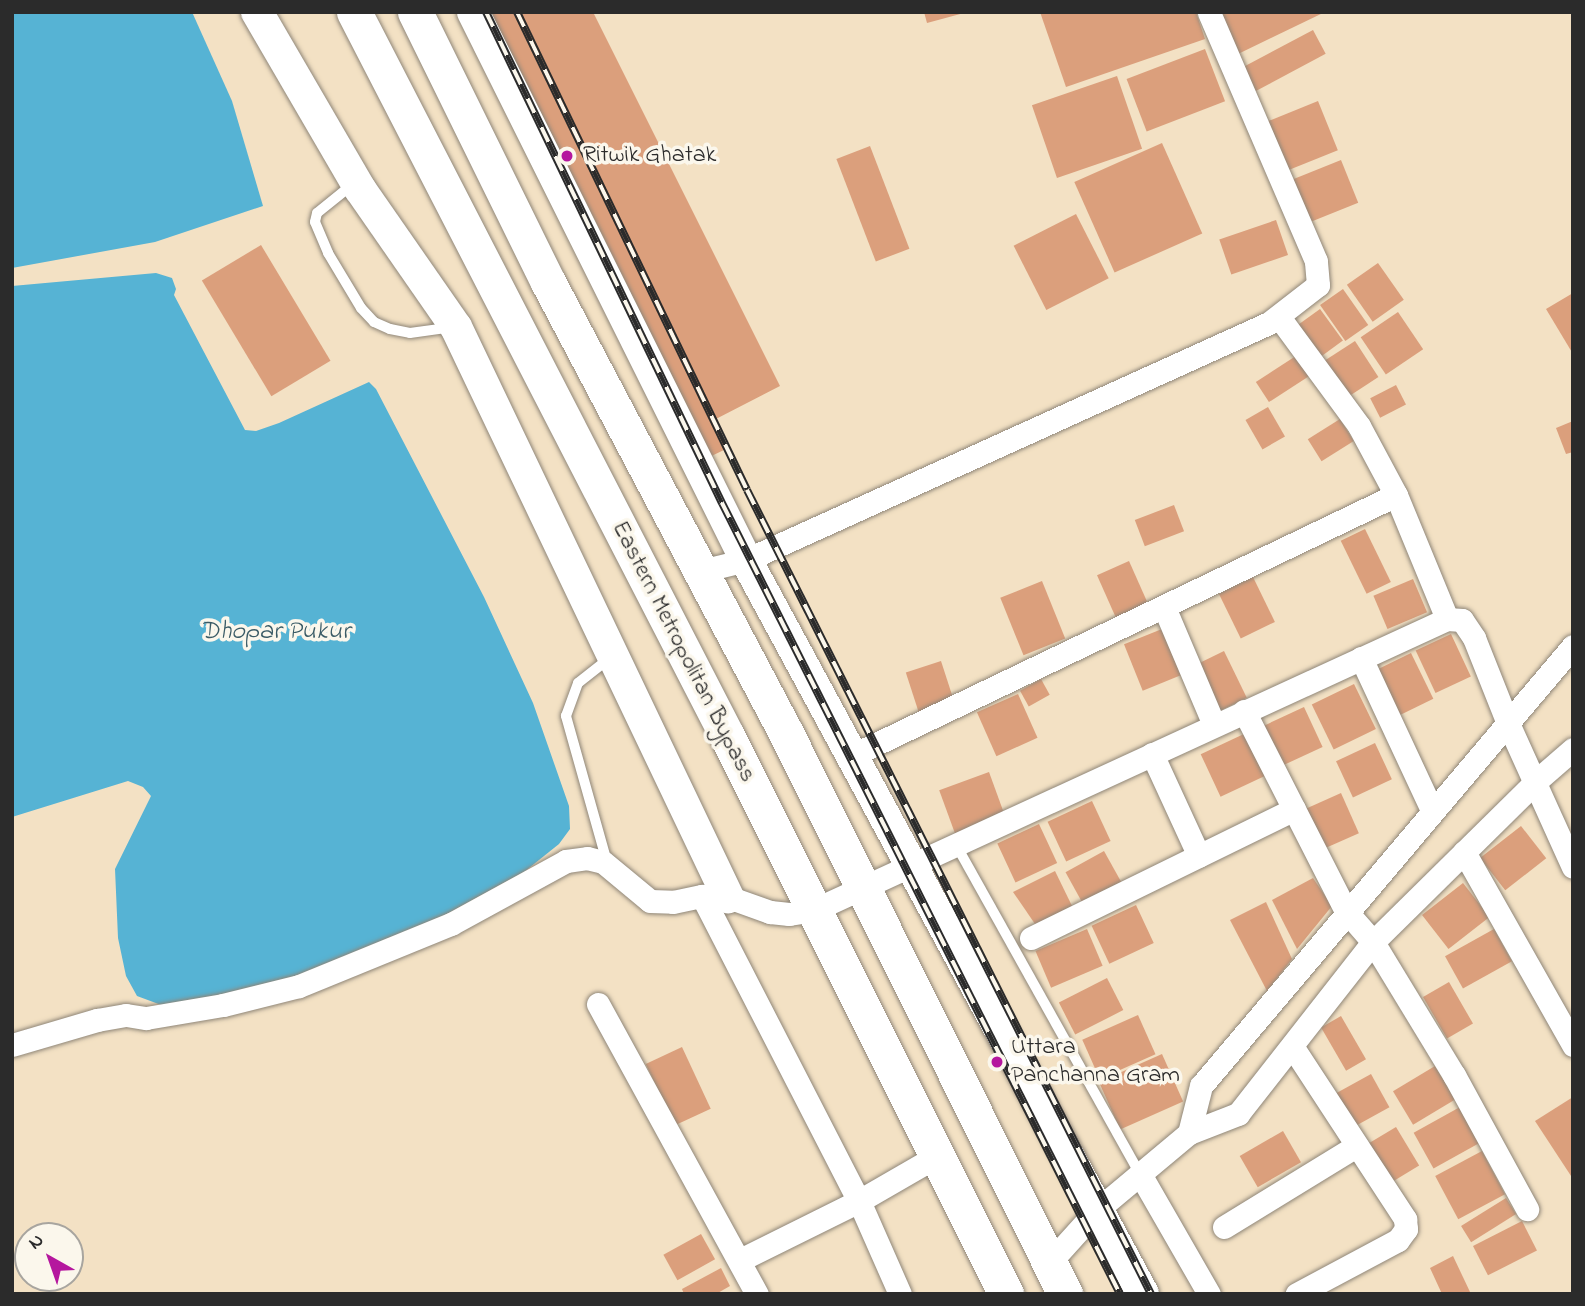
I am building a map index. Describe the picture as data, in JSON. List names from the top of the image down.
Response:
{
  "streets": {
    "main road": ["Eastern Metropolitan Bypass"]
  },
  "water": ["Dhopar Pukur"],
  "places": ["Ritwik Ghatak", "Uttara Panchanna Gram"],
  "north": "top left"
}
